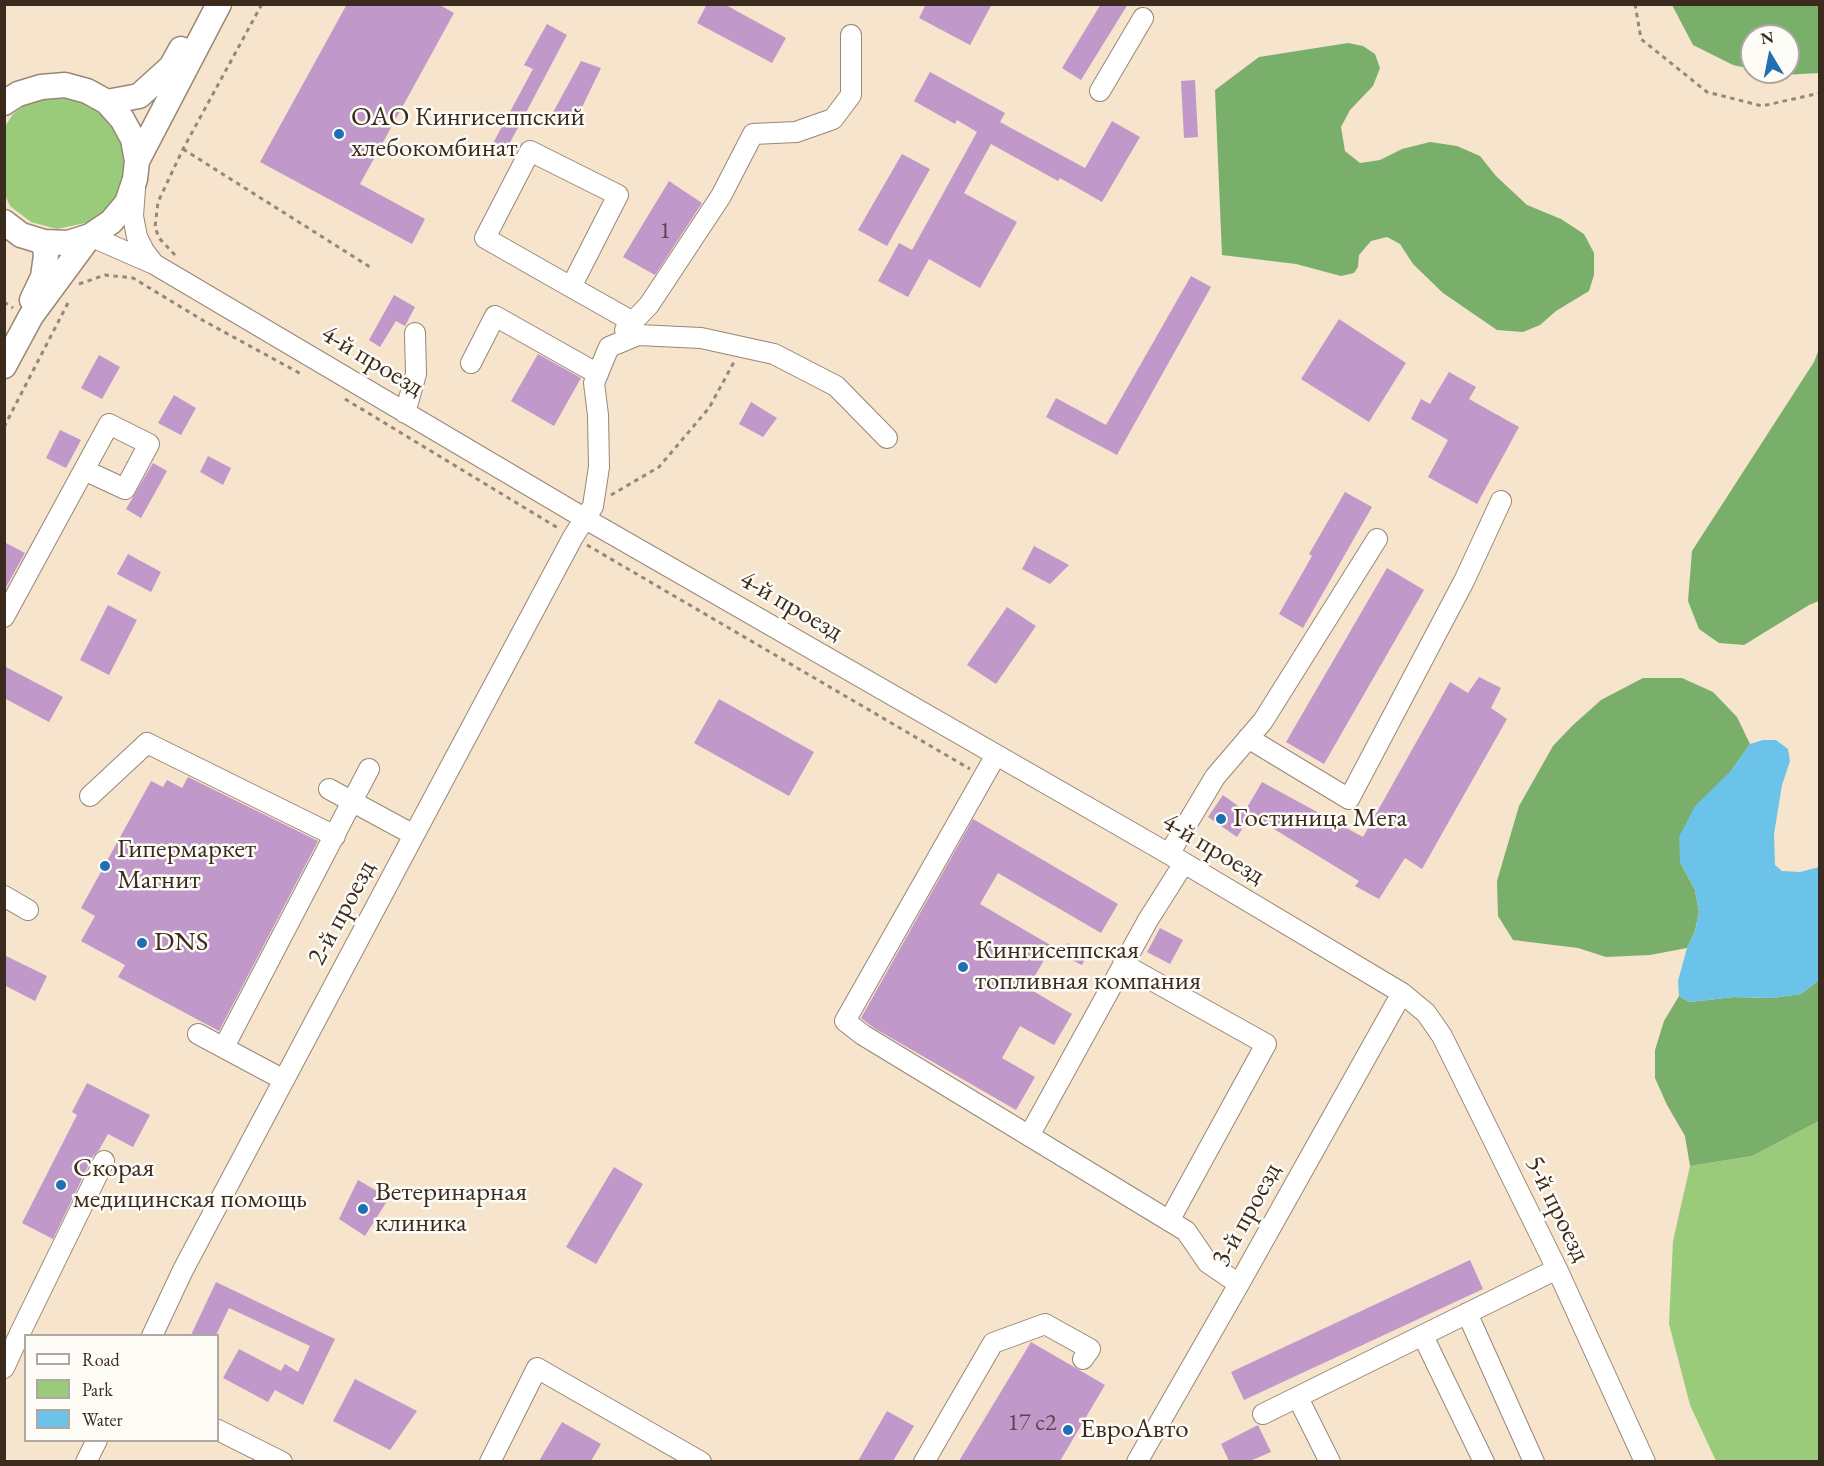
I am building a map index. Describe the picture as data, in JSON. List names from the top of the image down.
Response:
{
  "streets": {
    "street": [
      "4-й проезд",
      "2-й проезд",
      "5-й проезд",
      "3-й проезд"
    ]
  },
  "crossings": [
    ["4-й проезд", "2-й проезд"],
    ["4-й проезд", "5-й проезд"],
    ["4-й проезд", "3-й проезд"],
    ["5-й проезд", "3-й проезд"]
  ],
  "places": [
    "ОАО Кингисеппский хлебокомбинат",
    "Гостиница Мега",
    "Гипермаркет Магнит",
    "DNS",
    "Кингисеппская топливная компания",
    "Скорая медицинская помощь",
    "Ветеринарная клиника",
    "ЕвроАвто"
  ],
  "house_numbers": ["1", "17 с2"],
  "legend": ["Road", "Park", "Water"],
  "north": "top"
}
